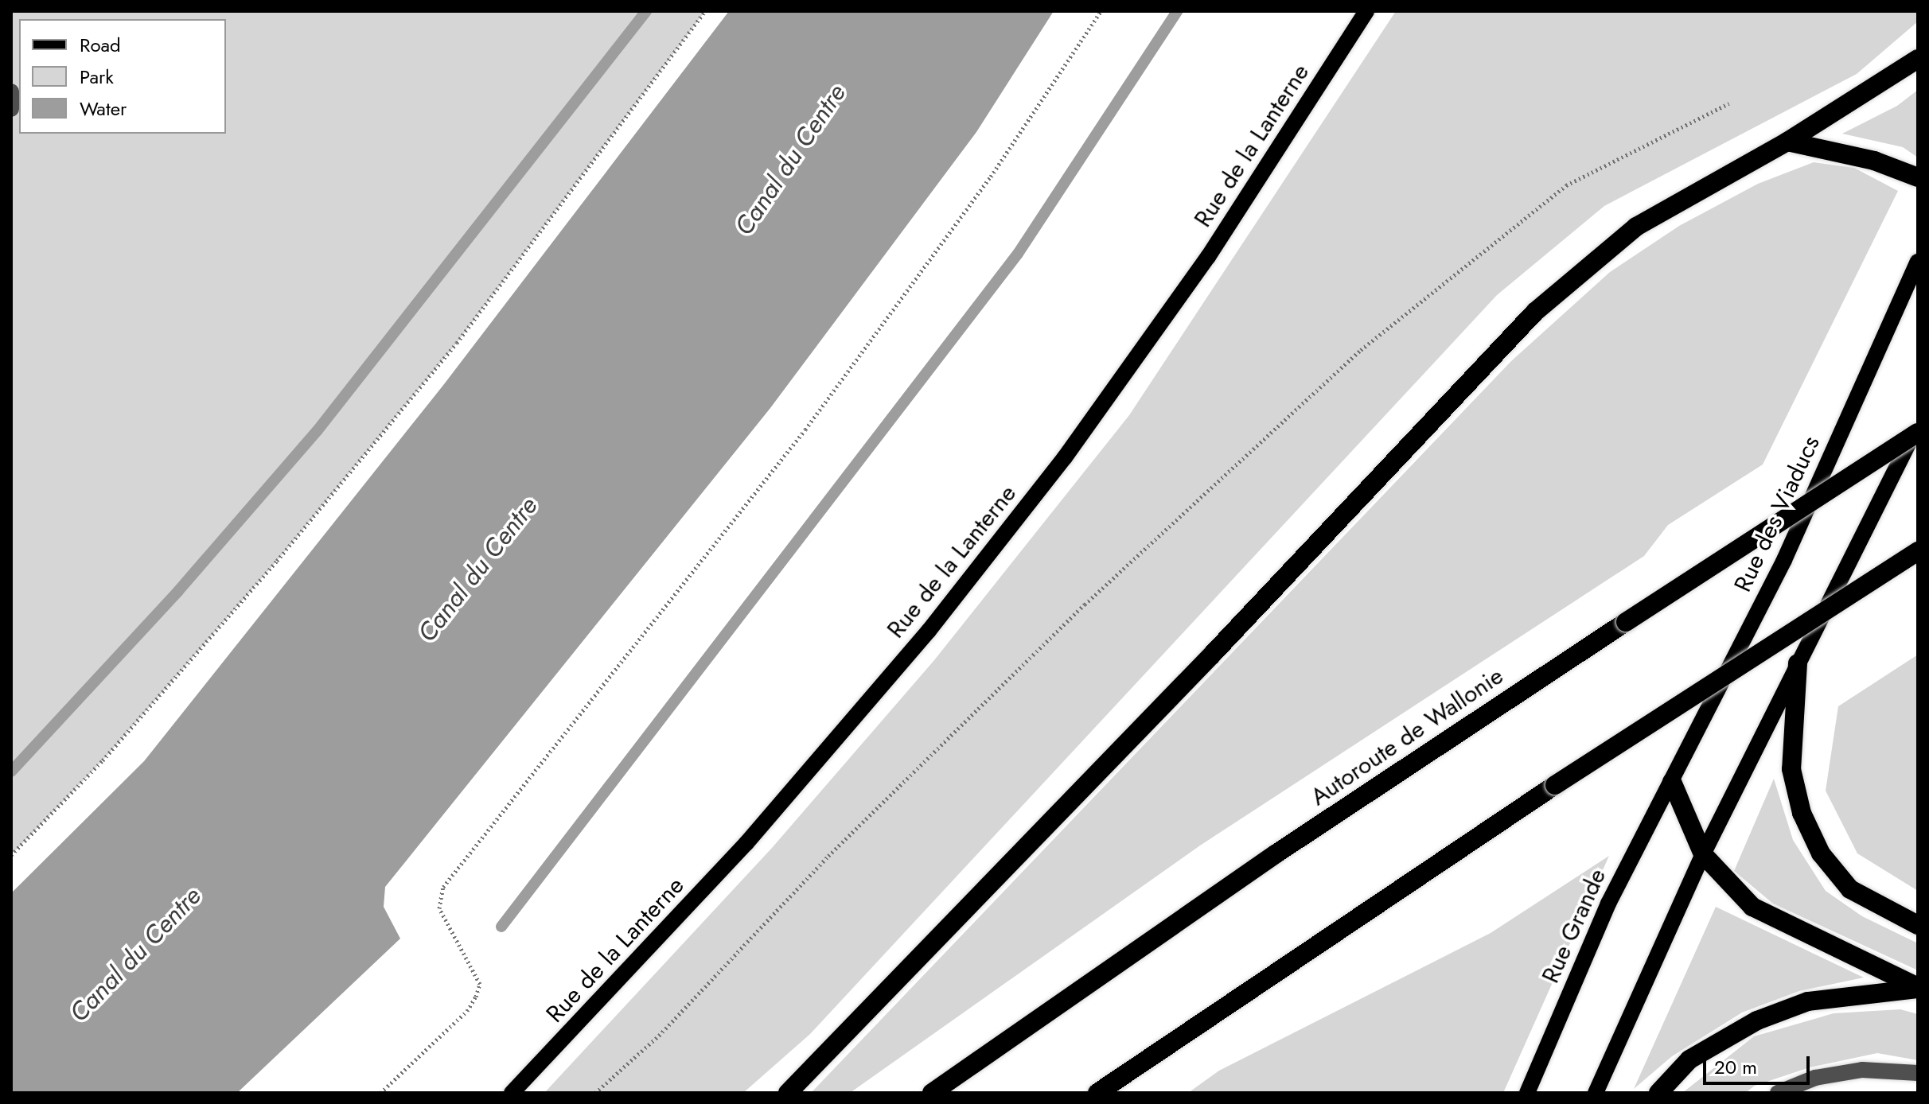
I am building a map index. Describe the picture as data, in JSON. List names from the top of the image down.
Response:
{
  "streets": {
    "highway": ["Autoroute de Wallonie"],
    "main road": ["Rue de la Lanterne", "Rue des Viaducs", "Rue Grande"]
  },
  "crossings": [
    ["Rue des Viaducs", "Rue Grande"]
  ],
  "water": ["Canal du Centre"],
  "legend": ["Road", "Park", "Water"],
  "scale_bar": "20 m"
}
